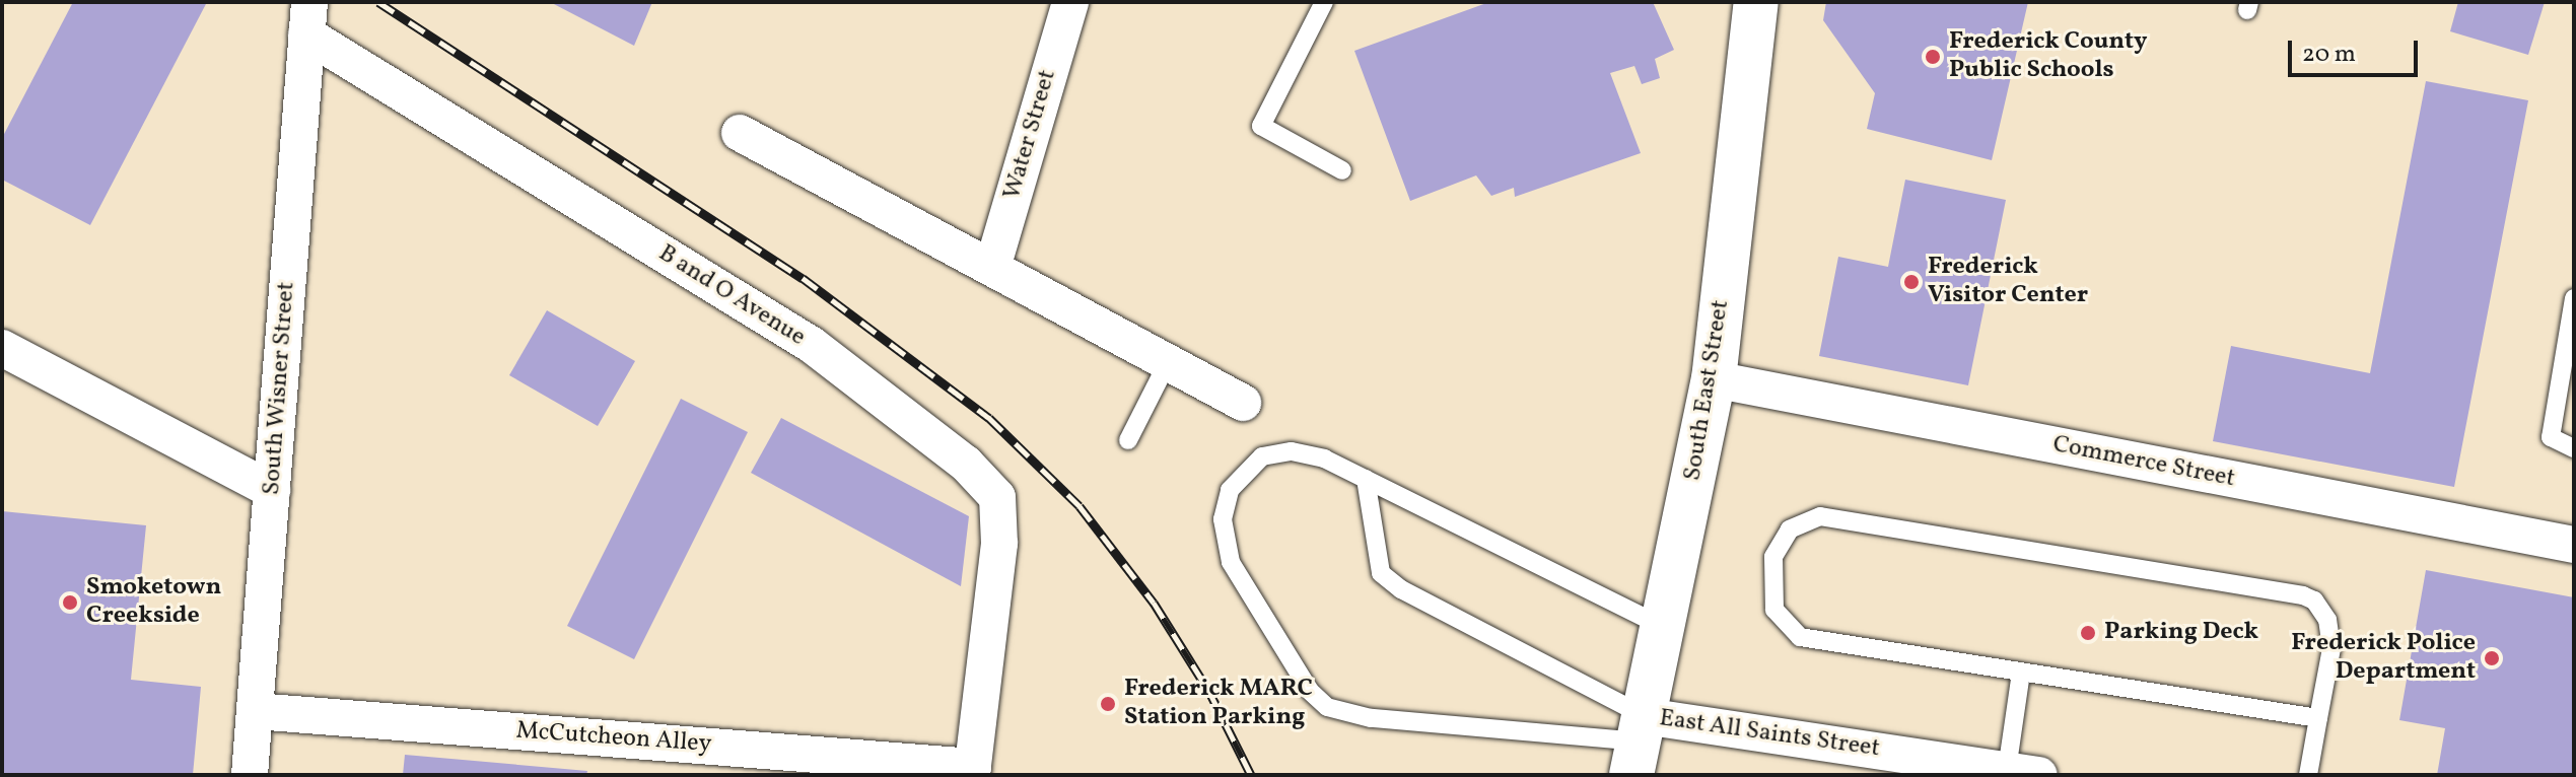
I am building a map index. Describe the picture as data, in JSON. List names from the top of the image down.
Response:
{
  "streets": {
    "main road": ["South East Street"],
    "street": [
      "Water Street",
      "B and O Avenue",
      "South Wisner Street",
      "Commerce Street",
      "East All Saints Street",
      "McCutcheon Alley"
    ]
  },
  "crossings": [
    ["B and O Avenue", "South Wisner Street"],
    ["B and O Avenue", "McCutcheon Alley"],
    ["South Wisner Street", "McCutcheon Alley"],
    ["South East Street", "Commerce Street"],
    ["South East Street", "East All Saints Street"]
  ],
  "places": [
    "Frederick County Public Schools",
    "Frederick Visitor Center",
    "Smoketown Creekside",
    "Parking Deck",
    "Frederick Police Department",
    "Frederick MARC Station Parking"
  ],
  "scale_bar": "20 m"
}
